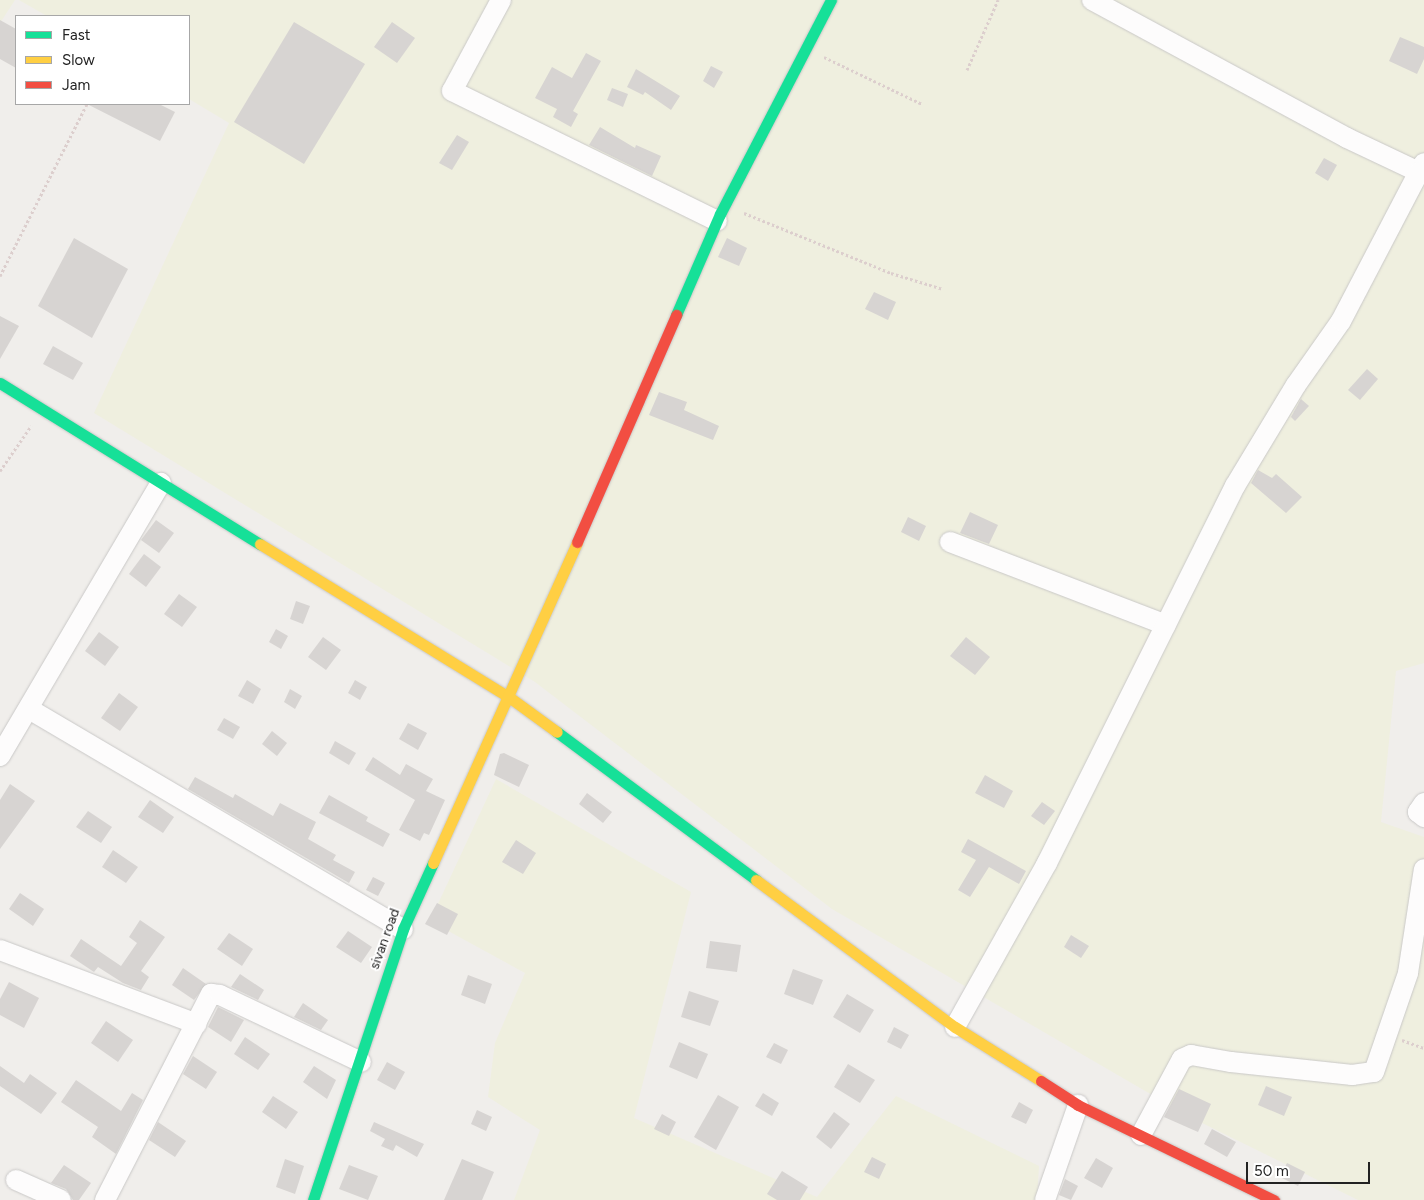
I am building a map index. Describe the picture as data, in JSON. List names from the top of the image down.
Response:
{
  "streets": {
    "street": ["sivan road"]
  },
  "legend": ["Fast", "Slow", "Jam"],
  "scale_bar": "50 m"
}
